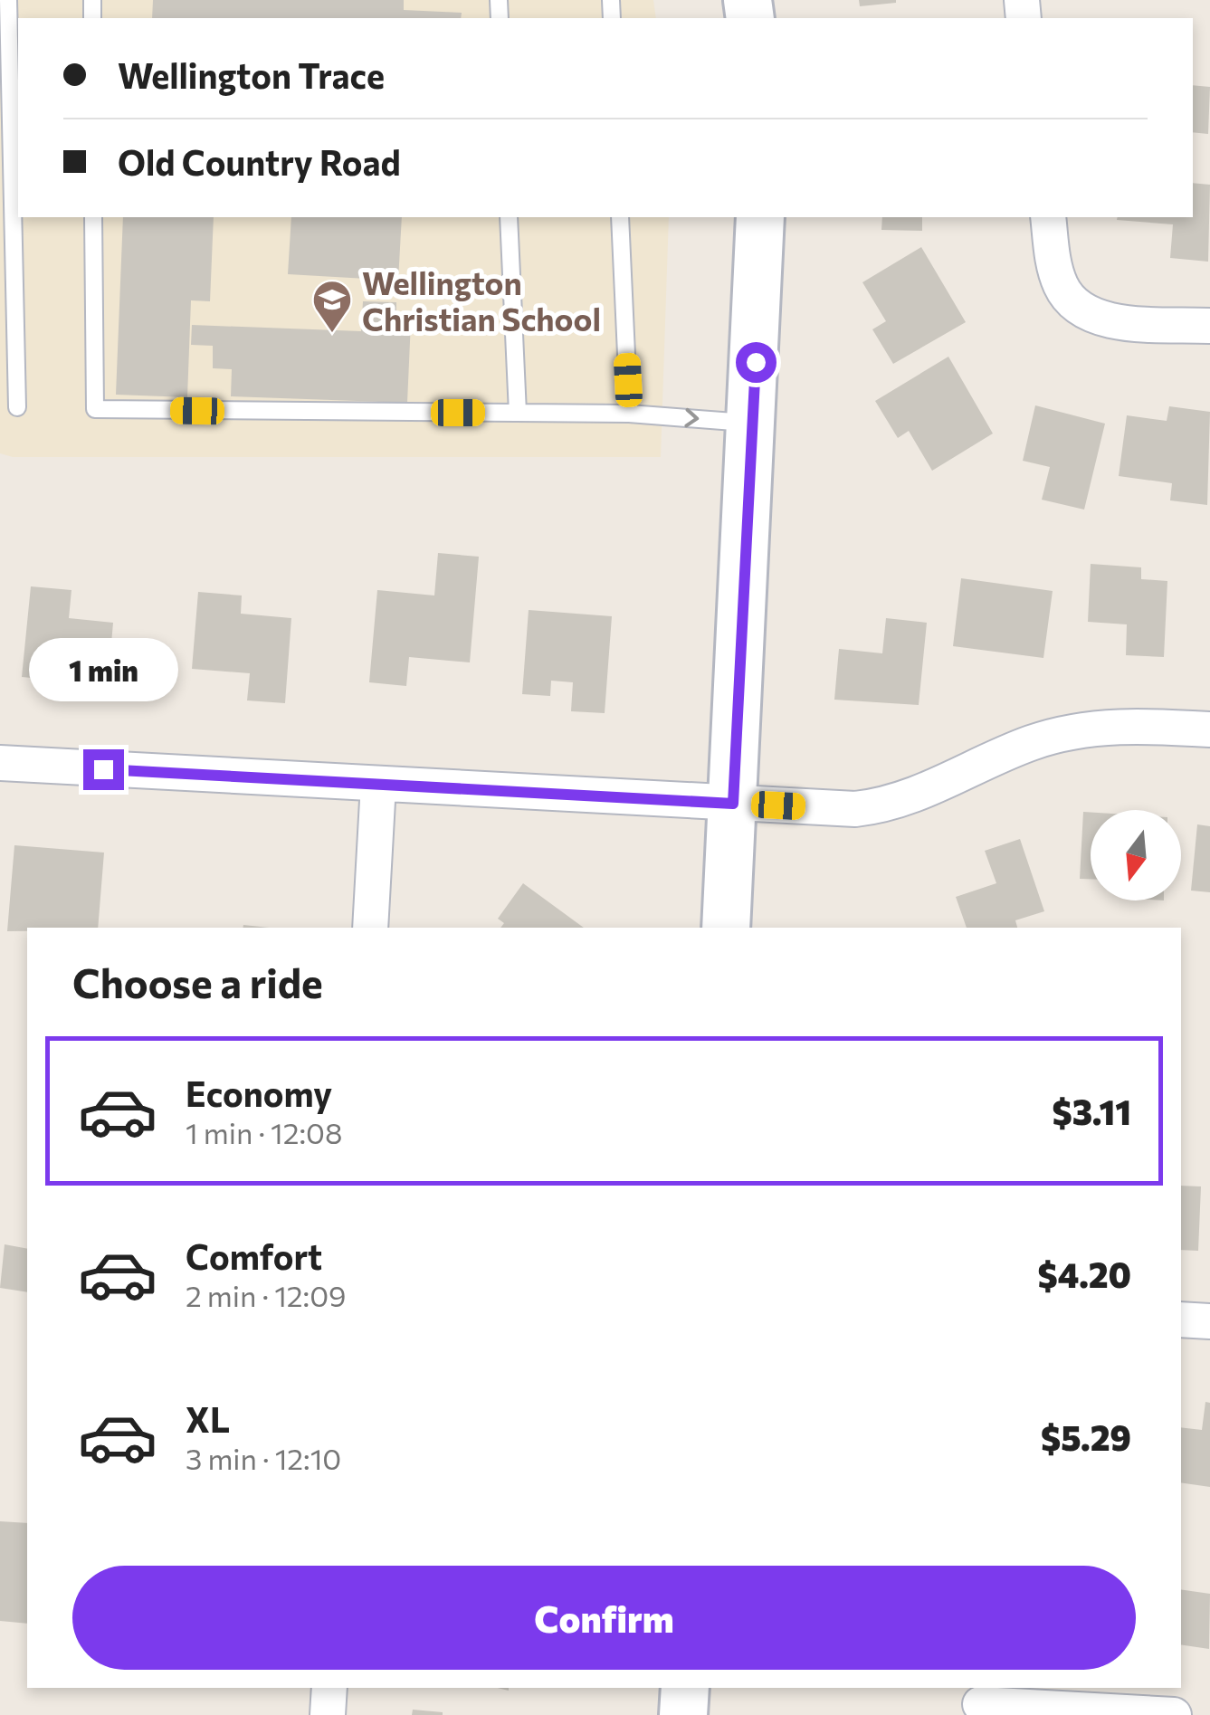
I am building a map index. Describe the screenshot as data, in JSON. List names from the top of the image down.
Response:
{
  "places": {
    "school or university": ["Wellington Christian School"]
  },
  "north": "bottom",
  "page": {
    "banner": ["Wellington Trace", "Old Country Road"],
    "bubble": "1 min",
    "heading": "Choose a ride",
    "list": [
      {
        "name": "Economy",
        "note": "1 min · 12:08",
        "value": "$3.11"
      },
      {
        "name": "Comfort",
        "note": "2 min · 12:09",
        "value": "$4.20"
      },
      {
        "name": "XL",
        "note": "3 min · 12:10",
        "value": "$5.29"
      }
    ],
    "buttons": "Confirm"
  }
}
